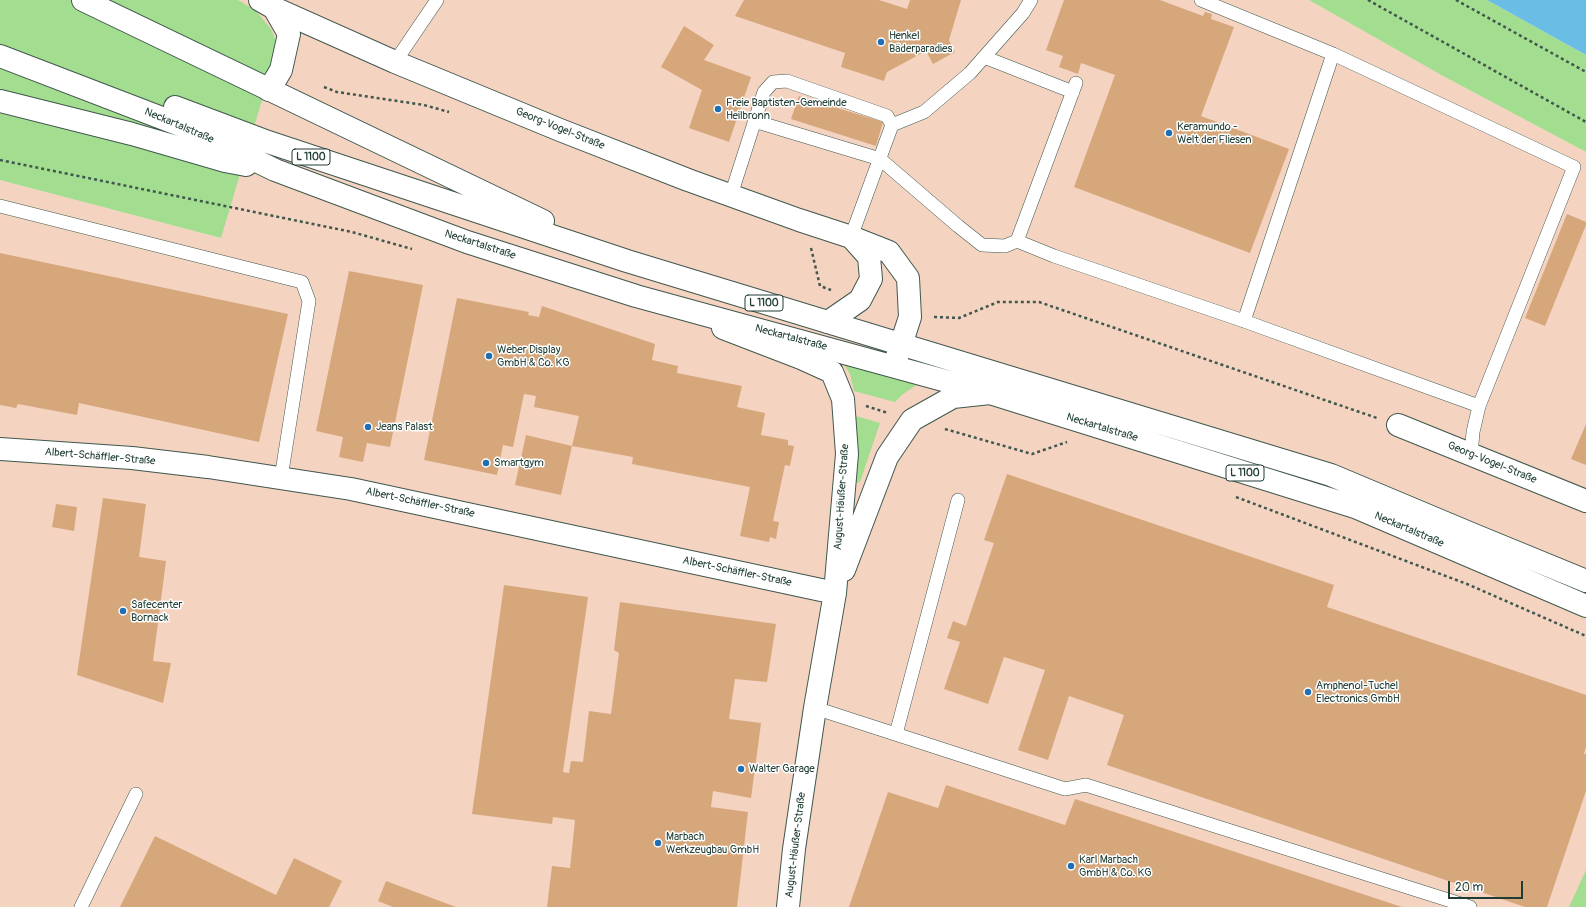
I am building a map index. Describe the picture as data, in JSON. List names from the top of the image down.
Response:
{
  "streets": {
    "main road": [
      "Neckartalstraße",
      "Georg-Vogel-Straße",
      "L 1100",
      "Albert-Schäffler-Straße",
      "August-Häußer-Straße"
    ]
  },
  "crossings": [
    ["Neckartalstraße", "Georg-Vogel-Straße"],
    ["Neckartalstraße", "August-Häußer-Straße"],
    ["Albert-Schäffler-Straße", "August-Häußer-Straße"]
  ],
  "places": [
    "Henkel Bäderparadies",
    "Freie Baptisten-Gemeinde Heilbronn",
    "Keramundo - Welt der Fliesen",
    "Weber Display GmbH & Co. KG",
    "Jeans Palast",
    "Smartgym",
    "Safecenter Bornack",
    "Amphenol-Tuchel Electronics GmbH",
    "Walter Garage",
    "Marbach Werkzeugbau GmbH",
    "Karl Marbach GmbH & Co. KG"
  ],
  "scale_bar": "20 m"
}
